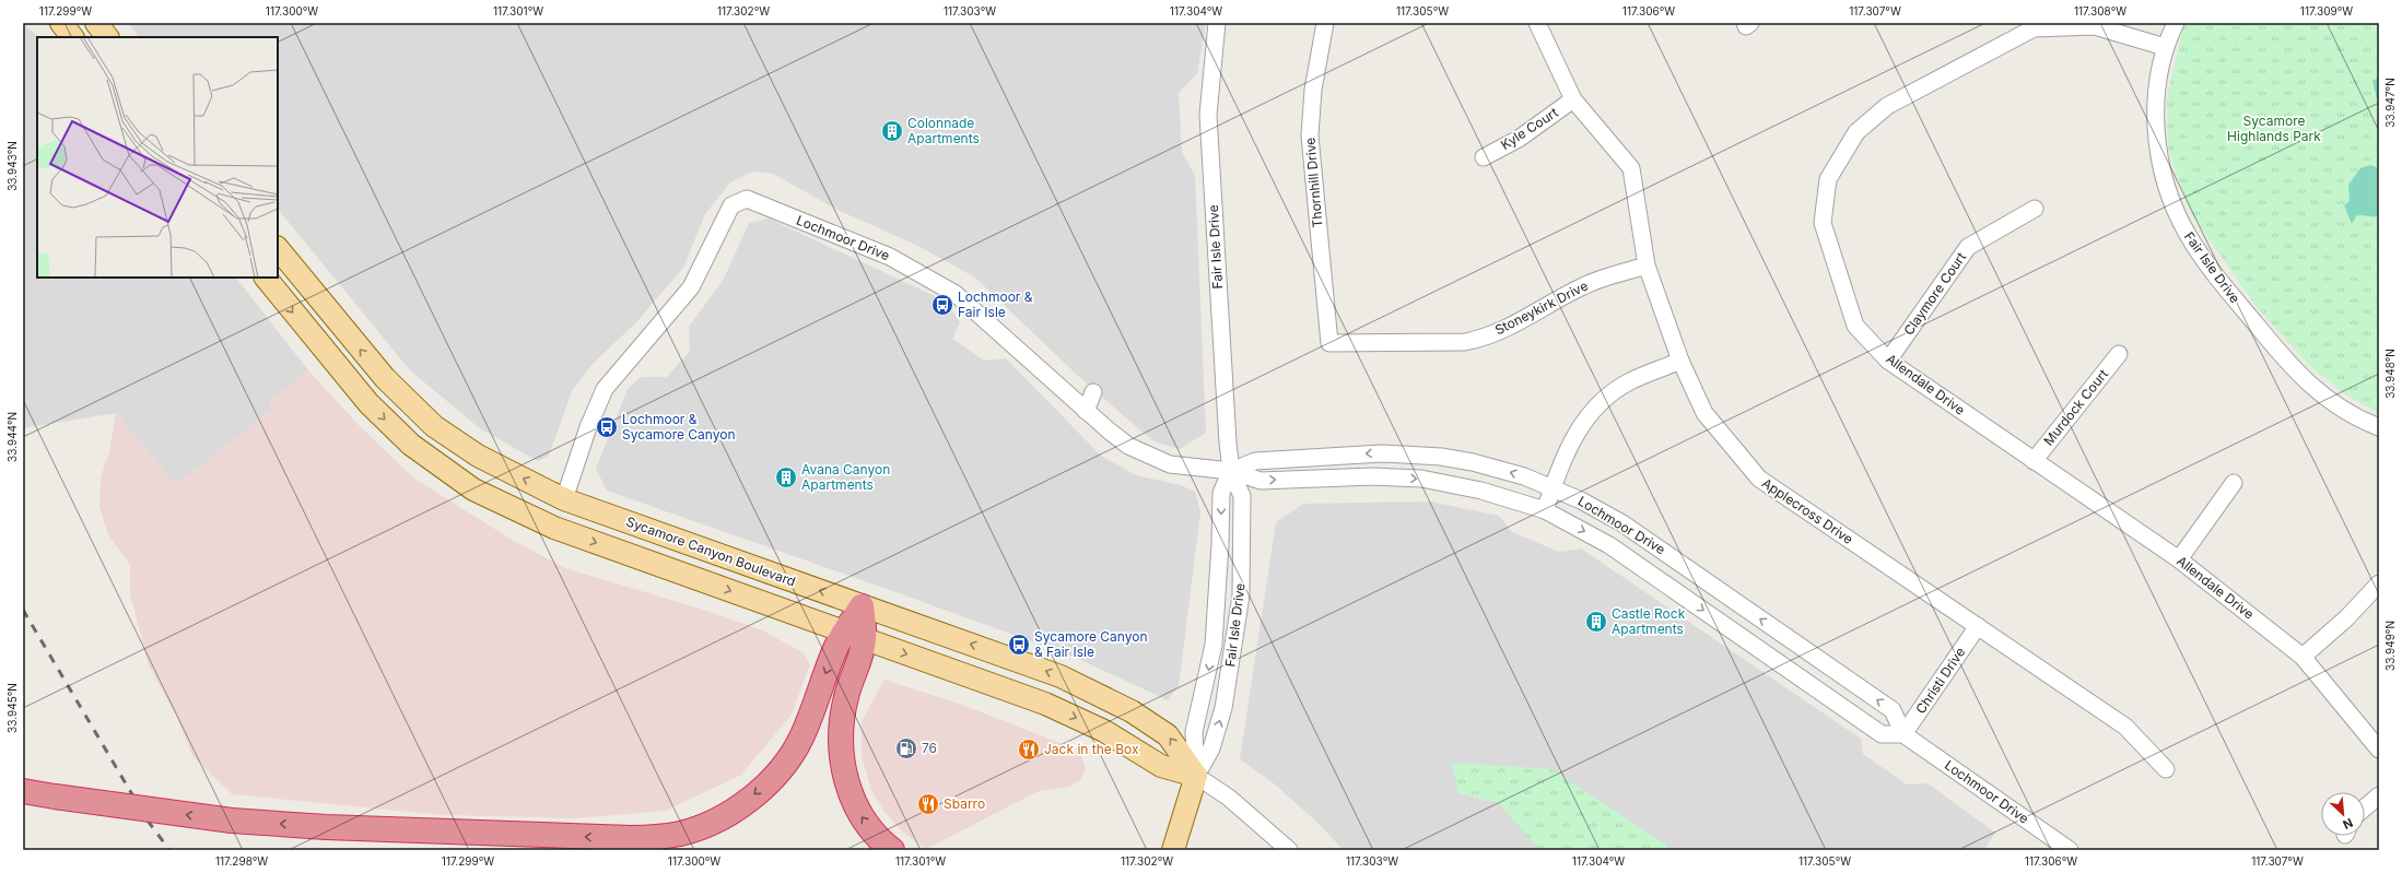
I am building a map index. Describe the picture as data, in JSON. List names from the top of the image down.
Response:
{
  "streets": {
    "main road": ["Fair Isle Drive", "Sycamore Canyon Boulevard"],
    "street": [
      "Kyle Court",
      "Thornhill Drive",
      "Lochmoor Drive",
      "Claymore Court",
      "Stoneykirk Drive",
      "Allendale Drive",
      "Murdock Court",
      "Applecross Drive",
      "Christi Drive"
    ]
  },
  "crossings": [
    ["Kyle Court", "Applecross Drive"],
    ["Thornhill Drive", "Stoneykirk Drive"],
    ["Lochmoor Drive", "Fair Isle Drive"],
    ["Lochmoor Drive", "Sycamore Canyon Boulevard"],
    ["Lochmoor Drive", "Christi Drive"],
    ["Fair Isle Drive", "Allendale Drive"],
    ["Fair Isle Drive", "Sycamore Canyon Boulevard"],
    ["Claymore Court", "Allendale Drive"],
    ["Stoneykirk Drive", "Applecross Drive"],
    ["Allendale Drive", "Murdock Court"],
    ["Applecross Drive", "Christi Drive"]
  ],
  "parks": ["Sycamore Highlands Park"],
  "places": {
    "building": ["Colonnade Apartments", "Avana Canyon Apartments", "Castle Rock Apartments"],
    "bus stop": ["Lochmoor & Fair Isle", "Lochmoor & Sycamore Canyon", "Sycamore Canyon & Fair Isle"],
    "fuel station": ["76"],
    "restaurant": ["Jack in the Box", "Sbarro"]
  },
  "north": "bottom right",
  "coordinates": [
    "117.299°W",
    "117.300°W",
    "117.301°W",
    "117.302°W",
    "117.303°W",
    "117.304°W",
    "117.305°W",
    "117.306°W",
    "117.307°W",
    "117.308°W",
    "117.309°W",
    "33.947°N",
    "33.943°N",
    "33.948°N",
    "33.944°N",
    "33.949°N",
    "33.945°N",
    "117.298°W"
  ]
}
